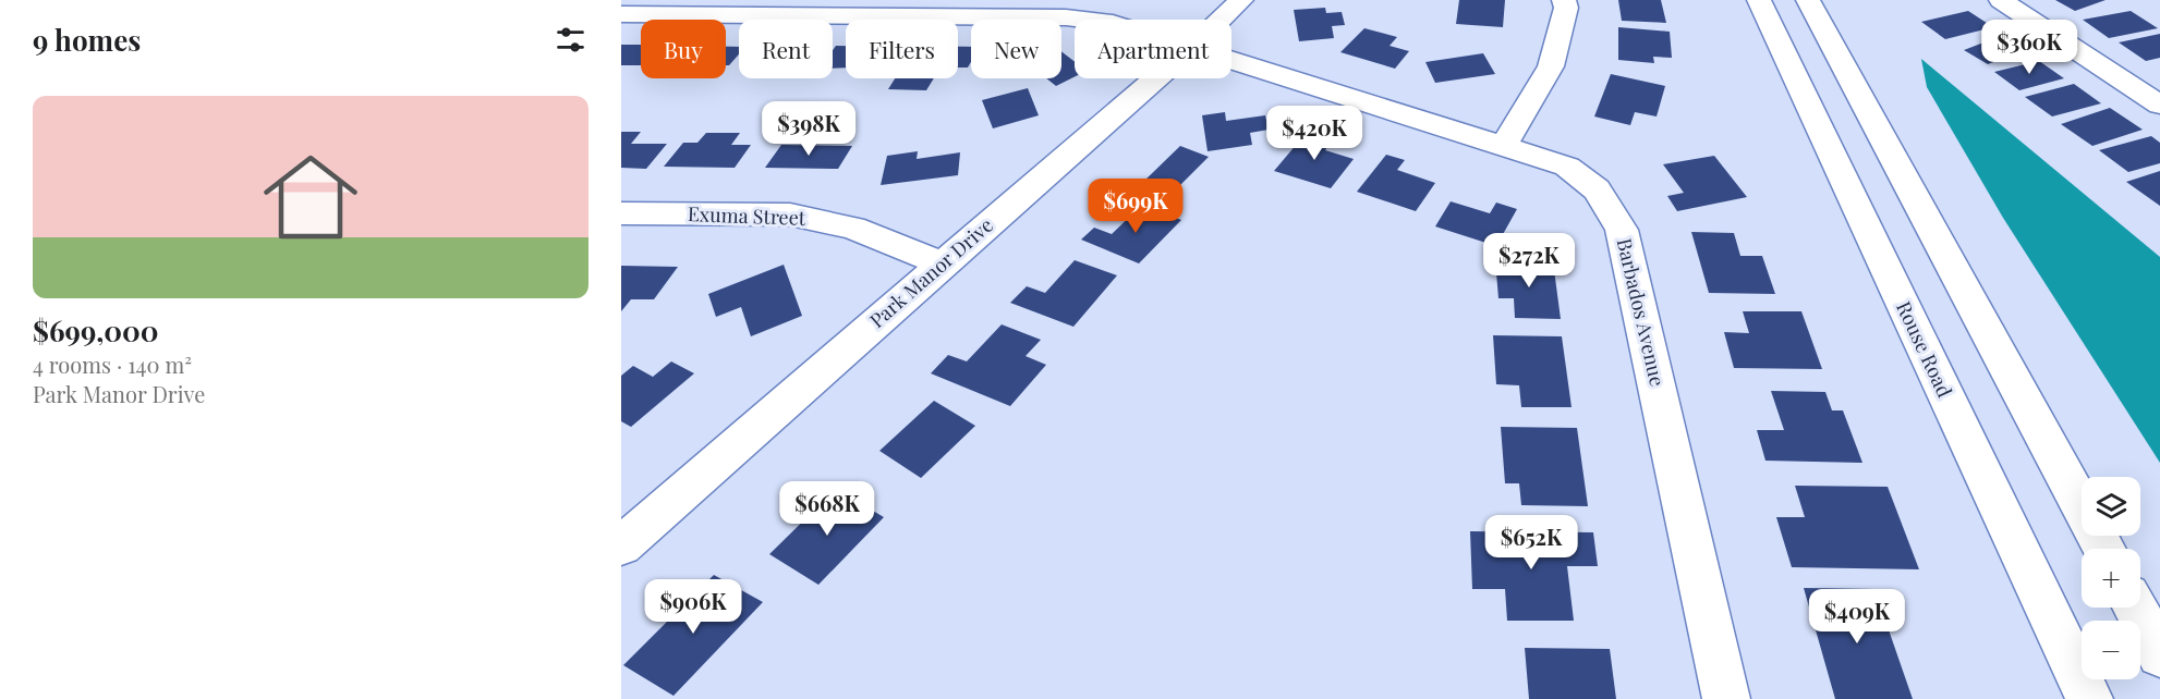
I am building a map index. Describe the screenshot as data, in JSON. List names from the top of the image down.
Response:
{
  "streets": {
    "street": [
      "Exuma Street",
      "Park Manor Drive",
      "Barbados Avenue",
      "Rouse Road"
    ]
  },
  "crossings": [
    ["Exuma Street", "Park Manor Drive"]
  ],
  "page": {
    "heading": "9 homes",
    "price": [
      "$360K",
      "$398K",
      "$420K",
      "$699K",
      "$272K",
      "$668K",
      "$652K",
      "$906K",
      "$409K"
    ],
    "chip": [
      "Buy",
      "Rent",
      "Filters",
      "New",
      "Apartment"
    ],
    "list": [
      {
        "name": "$699,000",
        "note": "4 rooms · 140 m² · Park Manor Drive"
      }
    ],
    "map_buttons": ["+", "−"]
  }
}
